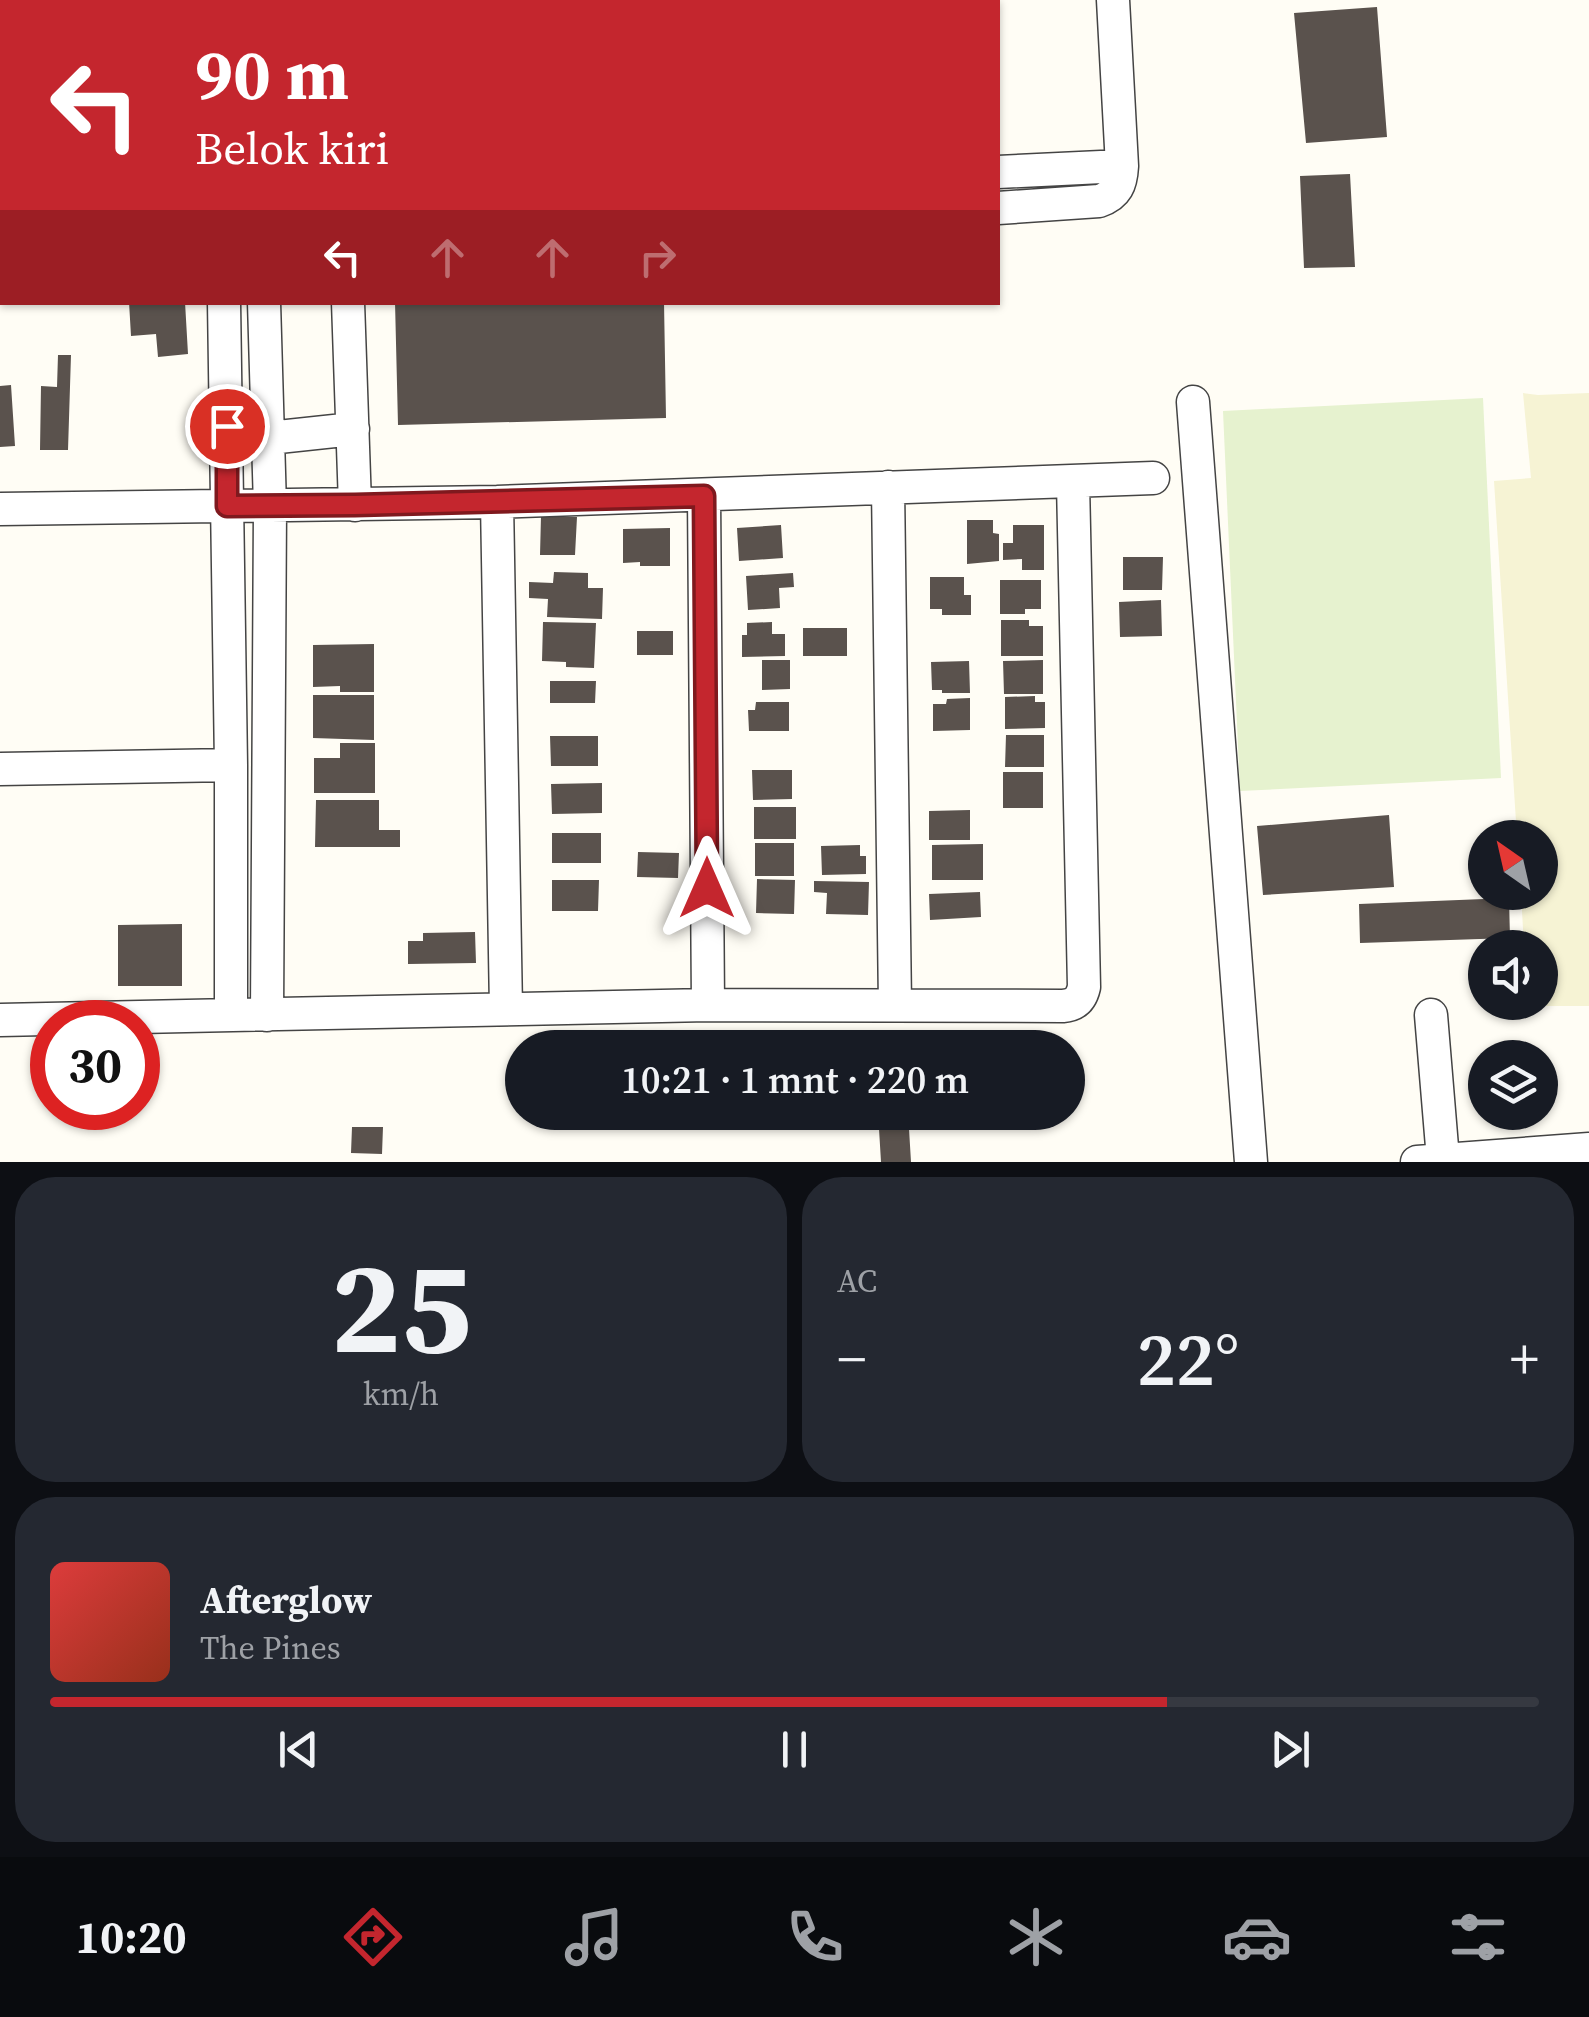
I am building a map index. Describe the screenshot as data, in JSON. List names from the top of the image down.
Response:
{
  "north": "top left",
  "page": {
    "turn": ["90 m", "Belok kiri"],
    "limit": "30",
    "trip": "10:21 · 1 mnt · 220 m",
    "tile": [
      ["25", "km/h"],
      "AC"
    ],
    "heat": ["−", "22°", "+"],
    "song": ["Afterglow", "The Pines"],
    "tabs": "10:20"
  }
}
